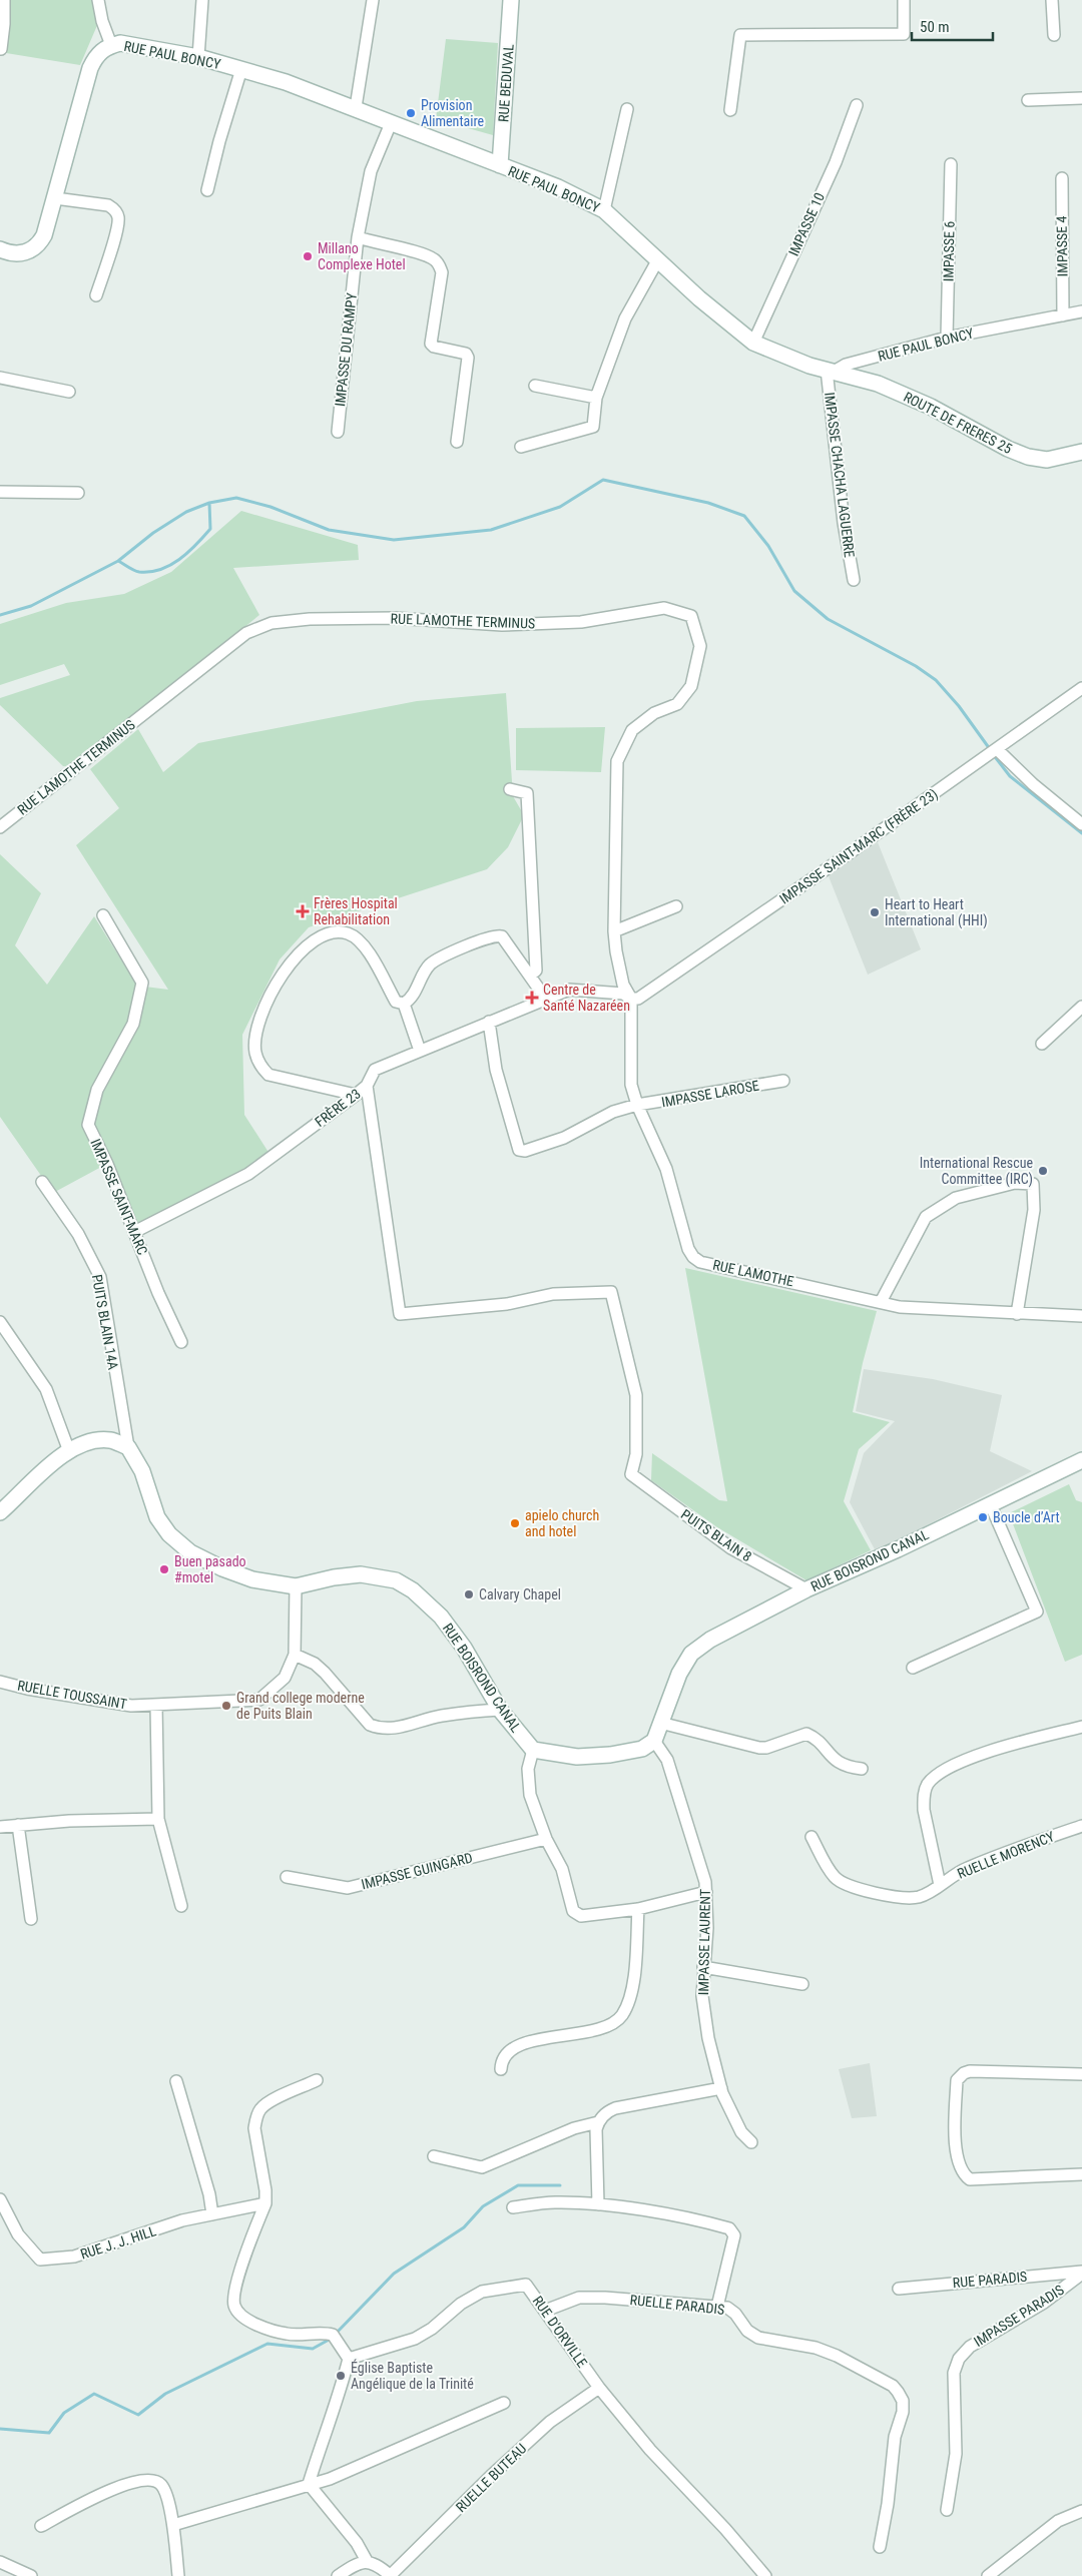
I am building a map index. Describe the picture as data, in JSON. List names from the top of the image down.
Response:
{
  "streets": {
    "street": [
      "RUE PAUL BONCY",
      "RUE BEDUVAL",
      "IMPASSE 10",
      "IMPASSE 4",
      "IMPASSE 6",
      "IMPASSE DU RAMPY",
      "ROUTE DE FRERES 25",
      "IMPASSE CHACHA LAGUERRE",
      "RUE LAMOTHE TERMINUS",
      "IMPASSE SAINT-MARC (FRÈRE 23)",
      "IMPASSE LAROSE",
      "FRÈRE 23",
      "IMPASSE SAINT-MARC",
      "RUE LAMOTHE",
      "PUITS BLAIN 14A",
      "PUITS BLAIN 8",
      "RUE BOISROND CANAL",
      "RUELLE TOUSSAINT",
      "RUELLE MORENCY",
      "IMPASSE GUINGARD",
      "IMPASSE LAURENT",
      "RUE J. J. HILL",
      "RUE PARADIS",
      "RUELLE PARADIS",
      "IMPASSE PARADIS",
      "RUE D'ORVILLE",
      "RUELLE BUTEAU"
    ]
  },
  "crossings": [
    ["RUE PAUL BONCY", "RUE BEDUVAL"],
    ["RUE PAUL BONCY", "IMPASSE 10"],
    ["RUE PAUL BONCY", "IMPASSE 4"],
    ["RUE PAUL BONCY", "IMPASSE 6"],
    ["RUE PAUL BONCY", "IMPASSE DU RAMPY"],
    ["RUE PAUL BONCY", "ROUTE DE FRERES 25"],
    ["RUE PAUL BONCY", "IMPASSE CHACHA LAGUERRE"],
    ["ROUTE DE FRERES 25", "IMPASSE CHACHA LAGUERRE"],
    ["RUE LAMOTHE TERMINUS", "IMPASSE SAINT-MARC (FRÈRE 23)"],
    ["RUE LAMOTHE TERMINUS", "FRÈRE 23"],
    ["RUE LAMOTHE TERMINUS", "RUE LAMOTHE"],
    ["IMPASSE SAINT-MARC (FRÈRE 23)", "FRÈRE 23"],
    ["IMPASSE SAINT-MARC (FRÈRE 23)", "RUE LAMOTHE"],
    ["IMPASSE LAROSE", "FRÈRE 23"],
    ["IMPASSE LAROSE", "RUE LAMOTHE"],
    ["FRÈRE 23", "IMPASSE SAINT-MARC"],
    ["FRÈRE 23", "RUE LAMOTHE"],
    ["FRÈRE 23", "PUITS BLAIN 8"],
    ["PUITS BLAIN 14A", "RUE BOISROND CANAL"],
    ["PUITS BLAIN 8", "RUE BOISROND CANAL"],
    ["RUE BOISROND CANAL", "RUELLE TOUSSAINT"],
    ["RUE BOISROND CANAL", "IMPASSE LAURENT"],
    ["RUE PARADIS", "IMPASSE PARADIS"],
    ["RUELLE PARADIS", "RUE D'ORVILLE"],
    ["RUE D'ORVILLE", "RUELLE BUTEAU"]
  ],
  "places": {
    "other": [
      "Provision Alimentaire",
      "Millano Complexe Hotel",
      "Heart to Heart International (HHI)",
      "International Rescue Committee (IRC)",
      "Boucle d’Art",
      "apielo church and hotel",
      "Buen pasado #motel",
      "Calvary Chapel",
      "Grand college moderne de Puits Blain",
      "Église Baptiste Angélique de la Trinité"
    ],
    "health": ["Frères Hospital Rehabilitation", "Centre de Santé Nazaréen"]
  },
  "scale_bar": "50 m"
}
